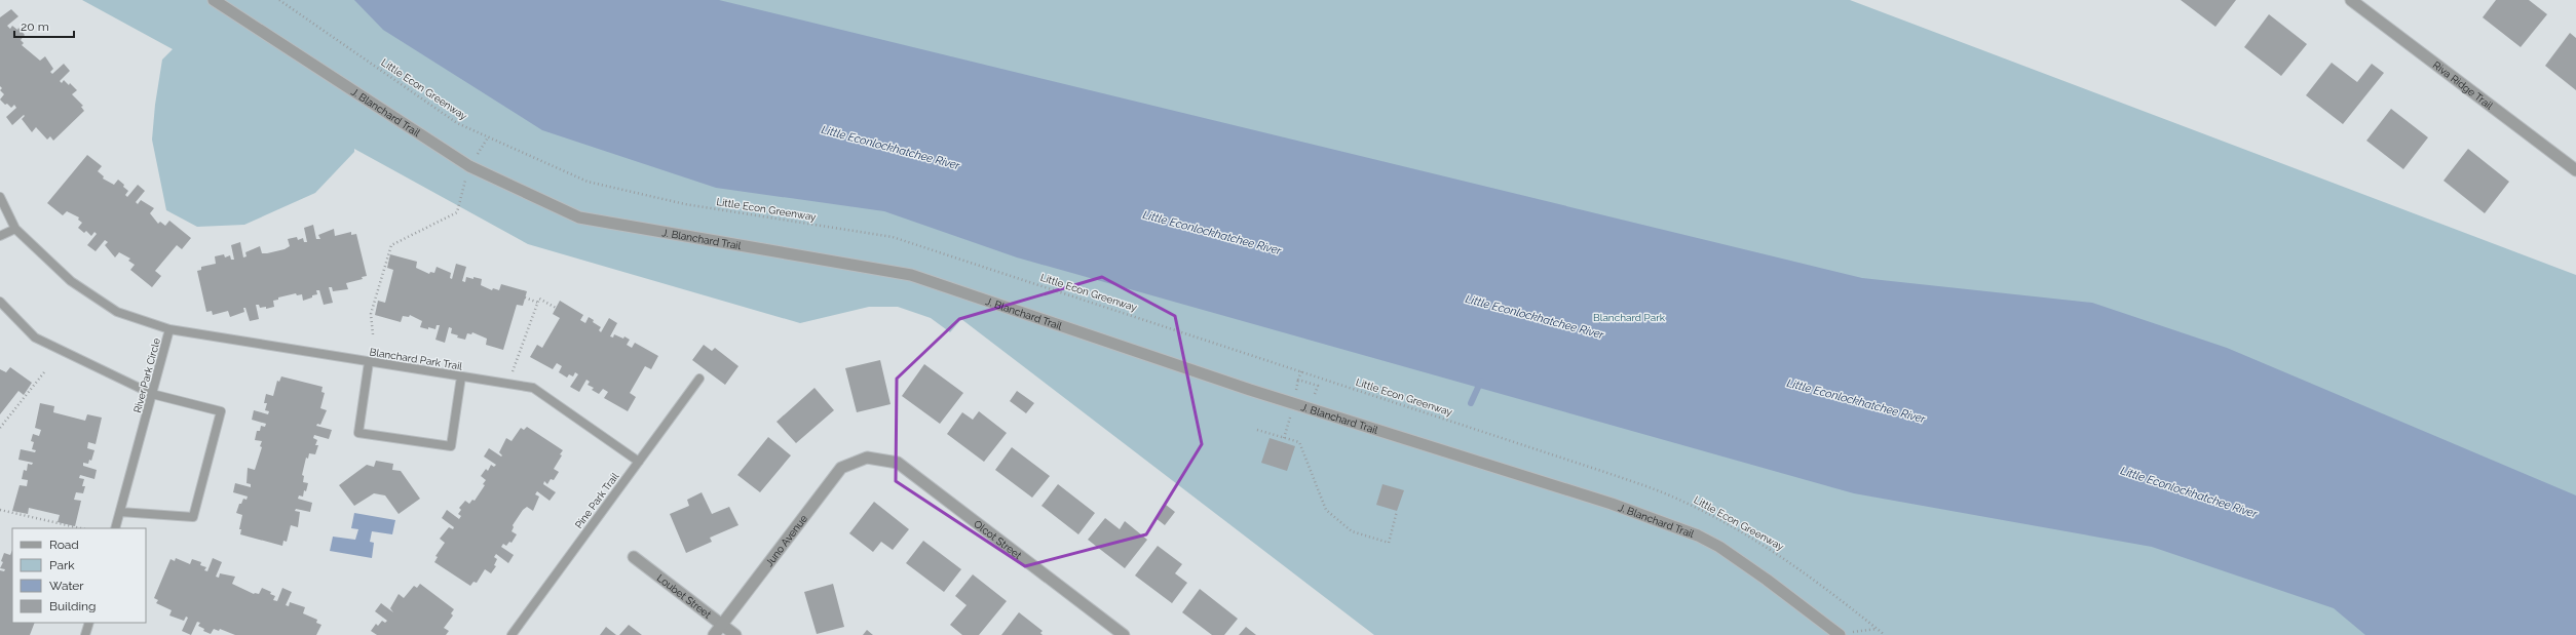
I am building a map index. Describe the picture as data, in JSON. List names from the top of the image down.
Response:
{
  "streets": {
    "street": [
      "Riva Ridge Trail",
      "J. Blanchard Trail",
      "Olcot Street",
      "Juno Avenue",
      "Loubet Street"
    ],
    "lane": ["Blanchard Park Trail", "River Park Circle", "Pine Park Trail"],
    "path": ["Little Econ Greenway"]
  },
  "crossings": [
    ["Blanchard Park Trail", "River Park Circle"],
    ["Blanchard Park Trail", "Pine Park Trail"],
    ["Olcot Street", "Juno Avenue"],
    ["Juno Avenue", "Loubet Street"]
  ],
  "water": ["Little Econlockhatchee River"],
  "parks": ["Blanchard Park"],
  "legend": [
    "Road",
    "Park",
    "Water",
    "Building"
  ],
  "scale_bar": "20 m"
}
